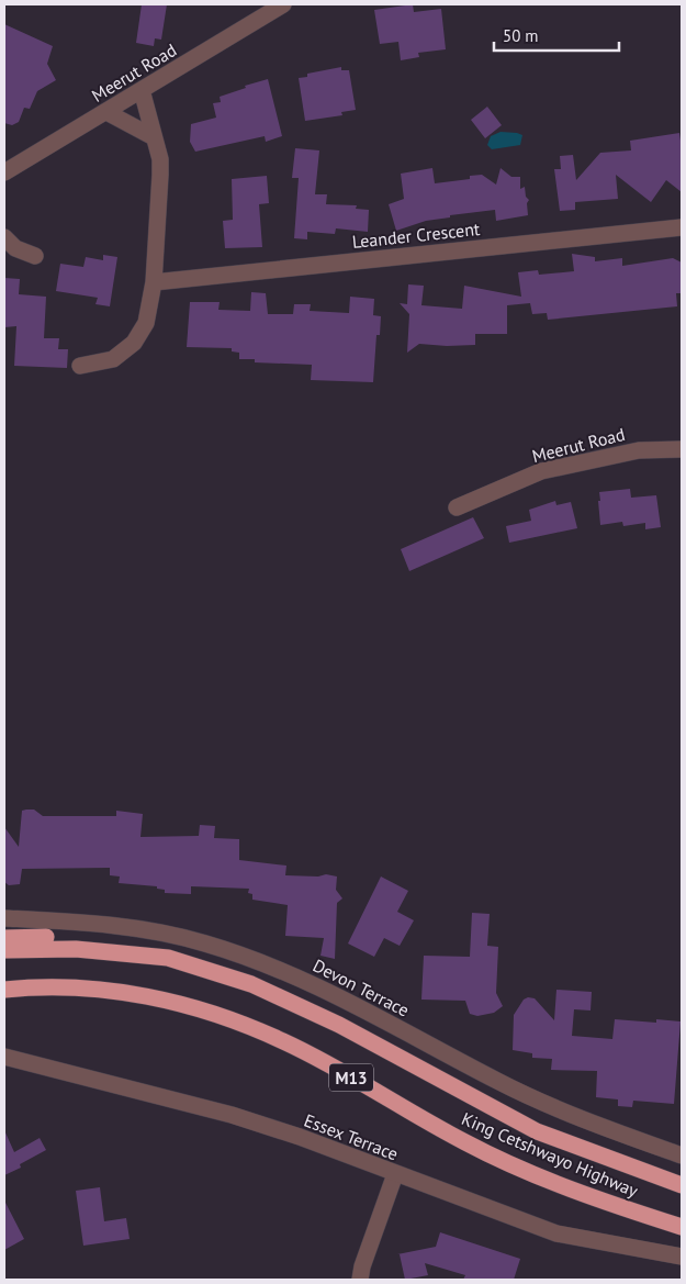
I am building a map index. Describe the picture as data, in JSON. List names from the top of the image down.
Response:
{
  "streets": {
    "highway": ["M13", "King Cetshwayo Highway"],
    "street": [
      "Meerut Road",
      "Leander Crescent",
      "Devon Terrace",
      "Essex Terrace"
    ]
  },
  "scale_bar": "50 m"
}
